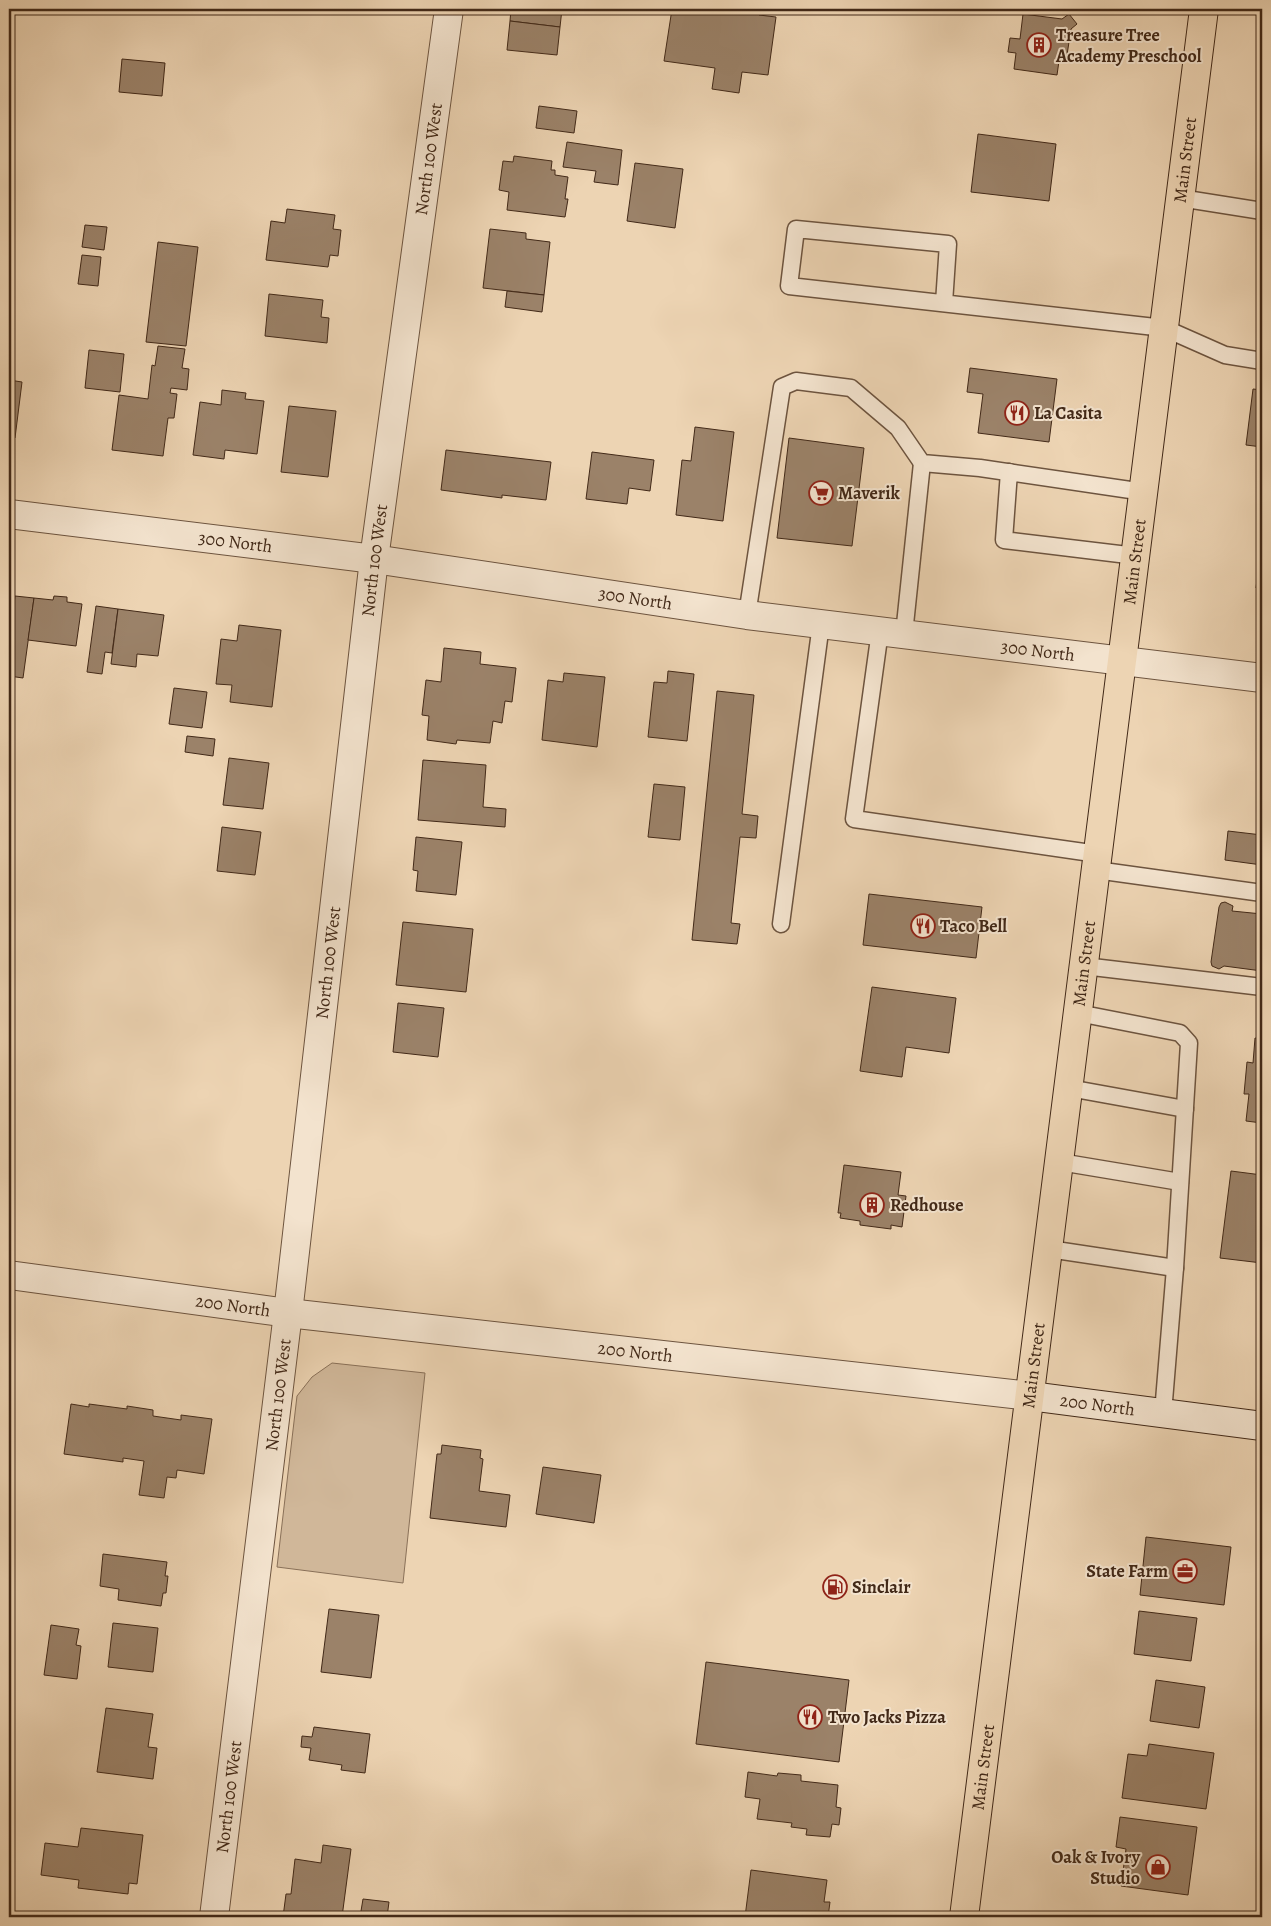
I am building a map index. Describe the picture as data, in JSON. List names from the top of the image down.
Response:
{
  "streets": {
    "main road": ["Main Street"],
    "street": ["North 100 West", "300 North", "200 North"]
  },
  "crossings": [
    ["North 100 West", "300 North"],
    ["North 100 West", "200 North"],
    ["Main Street", "300 North"],
    ["Main Street", "200 North"]
  ],
  "places": {
    "building": ["Treasure Tree Academy Preschool", "Redhouse"],
    "restaurant": ["La Casita", "Taco Bell", "Two Jacks Pizza"],
    "supermarket": ["Maverik"],
    "office": ["State Farm"],
    "fuel station": ["Sinclair"],
    "shop": ["Oak & Ivory Studio"]
  }
}
